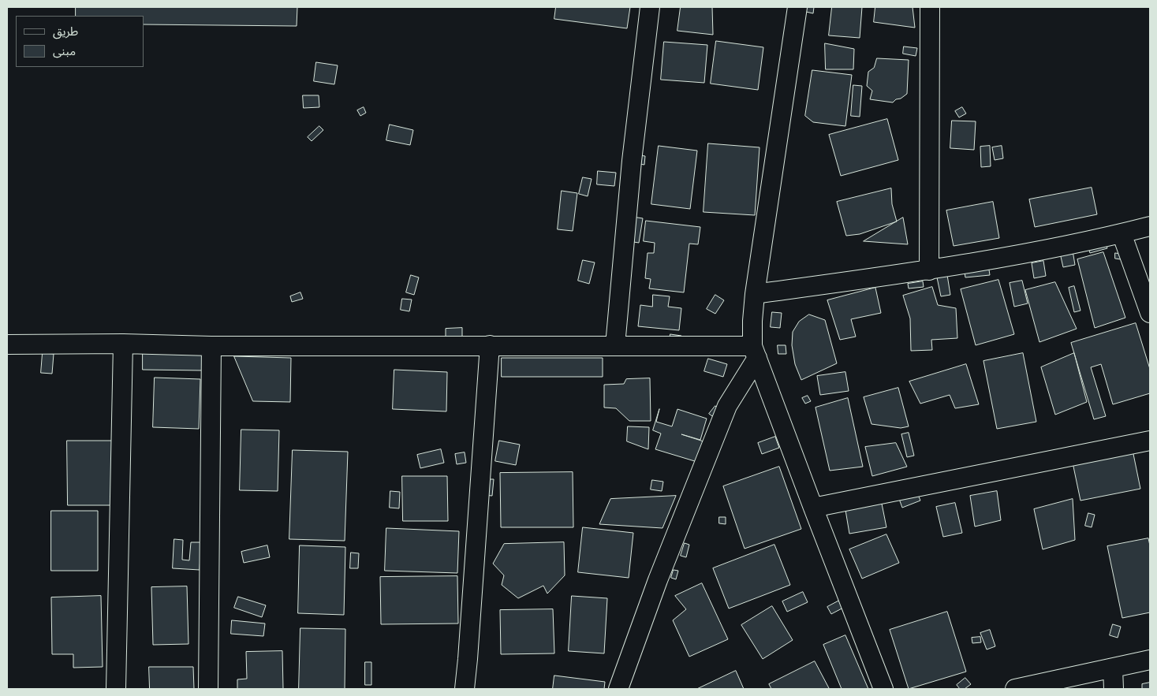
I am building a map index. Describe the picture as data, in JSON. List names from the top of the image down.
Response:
{
  "legend": ["طريق", "مبنى"]
}
